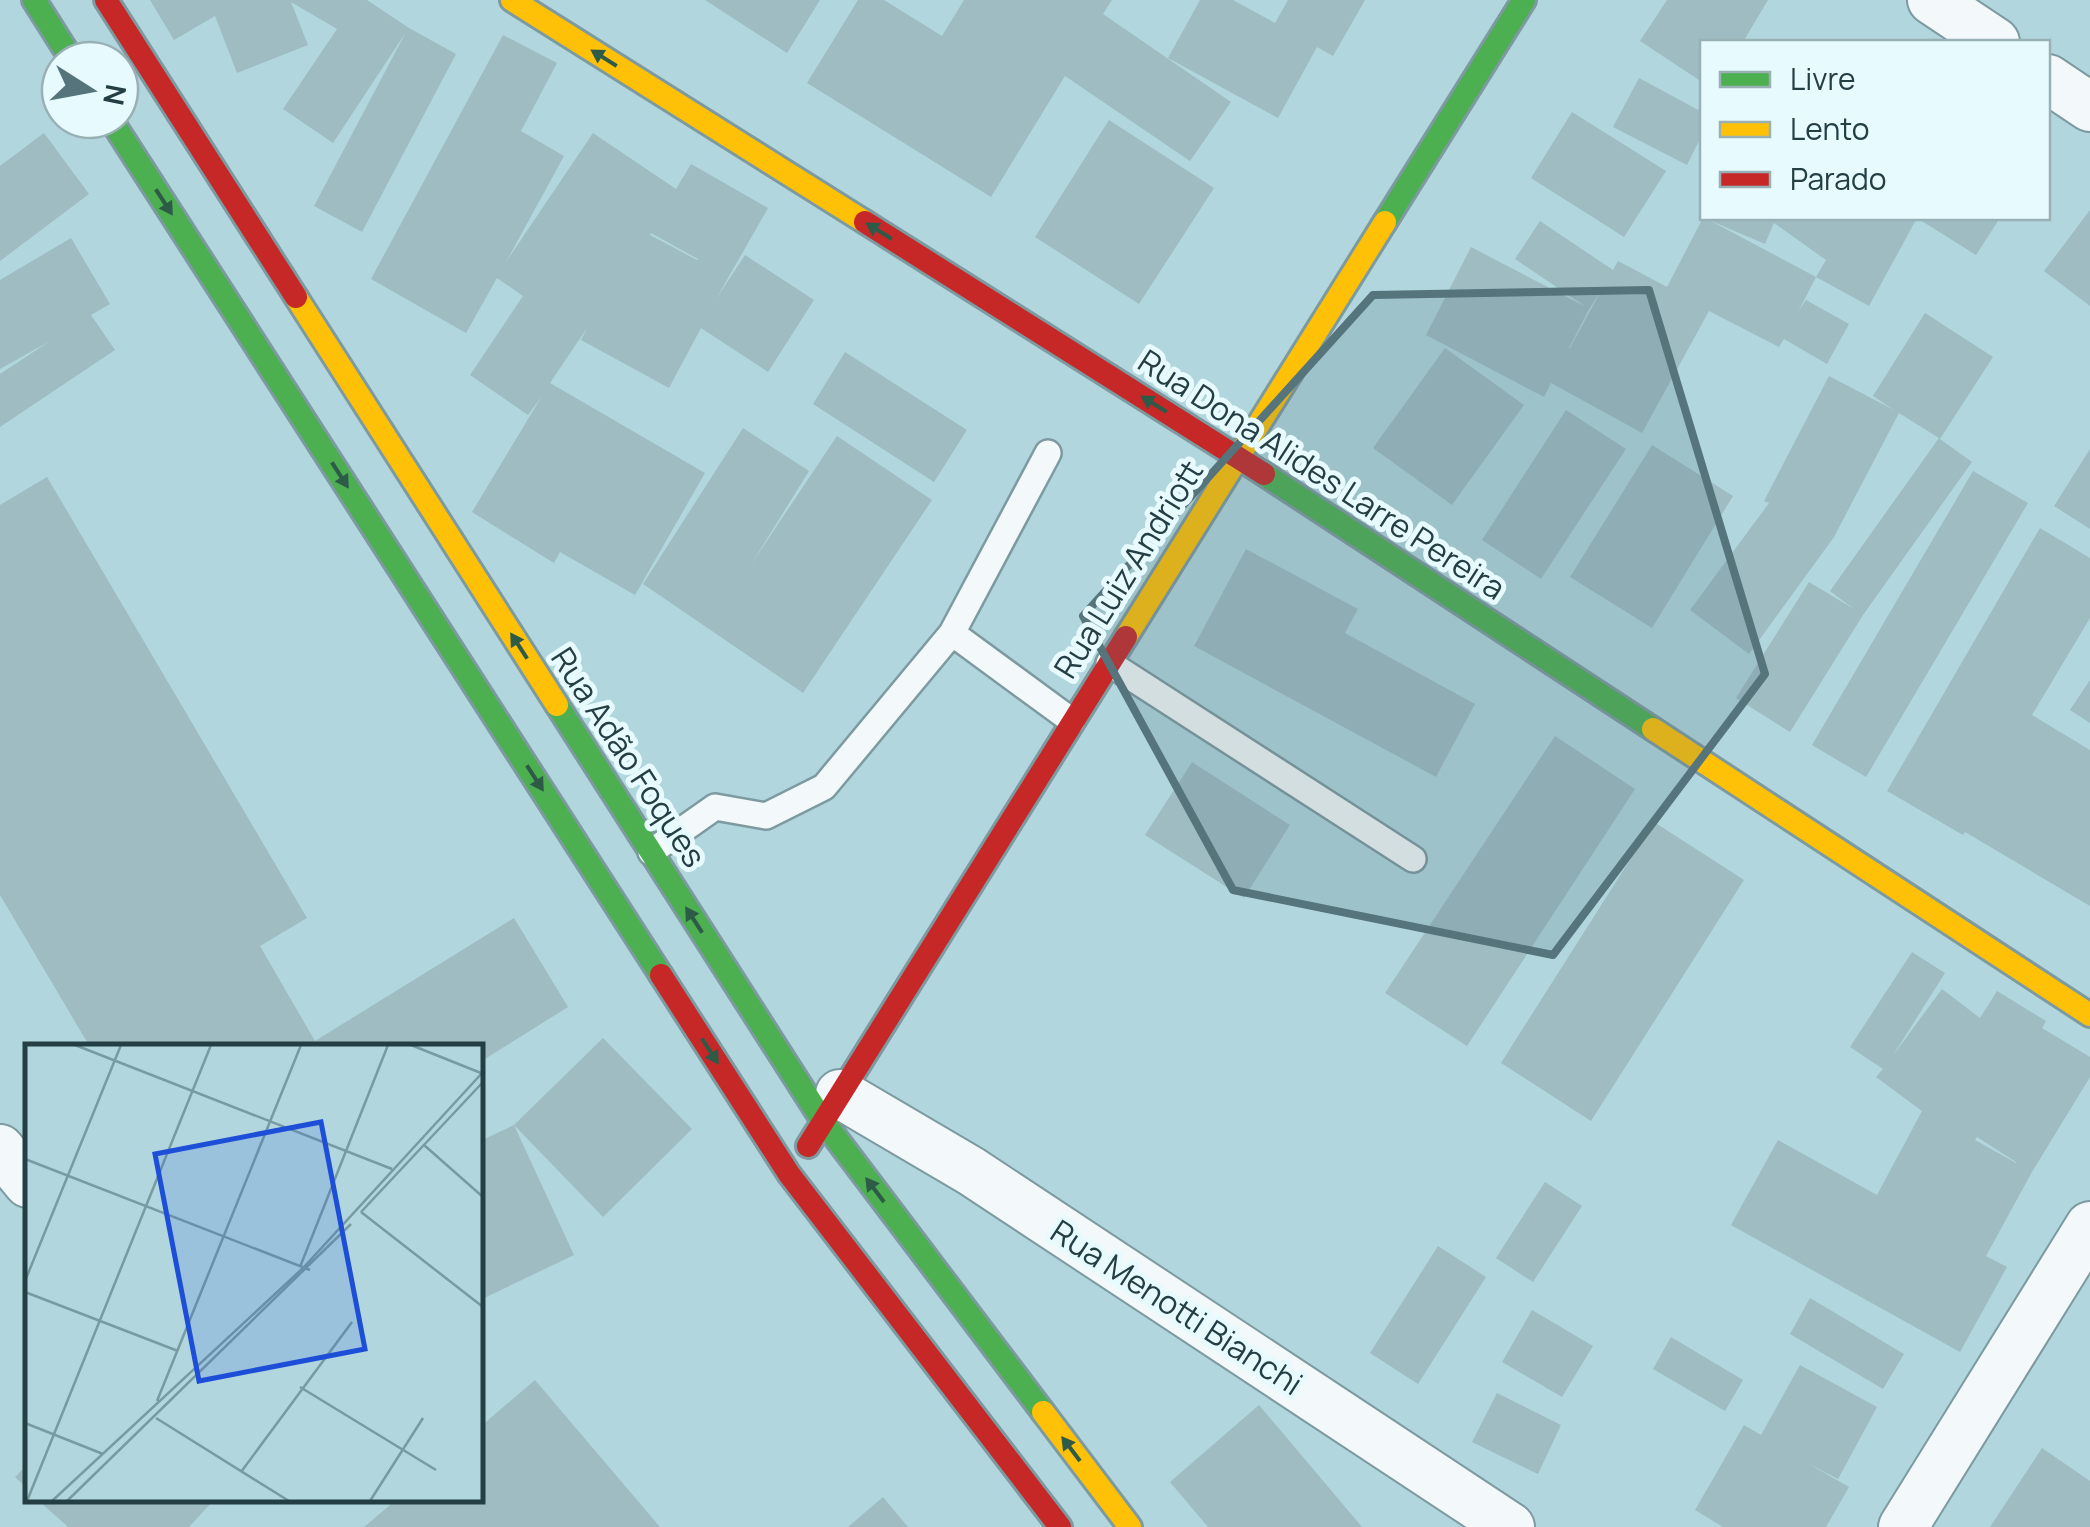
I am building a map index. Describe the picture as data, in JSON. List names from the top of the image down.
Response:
{
  "streets": {
    "main road": ["Rua Dona Alides Larre Pereira", "Rua Luiz Andriott", "Rua Adão Foques"],
    "street": ["Rua Menotti Bianchi"]
  },
  "crossings": [
    ["Rua Dona Alides Larre Pereira", "Rua Luiz Andriott"],
    ["Rua Luiz Andriott", "Rua Adão Foques"],
    ["Rua Luiz Andriott", "Rua Menotti Bianchi"],
    ["Rua Adão Foques", "Rua Menotti Bianchi"]
  ],
  "one_way": ["Rua Dona Alides Larre Pereira"],
  "legend": ["Livre", "Lento", "Parado"],
  "north": "right"
}
